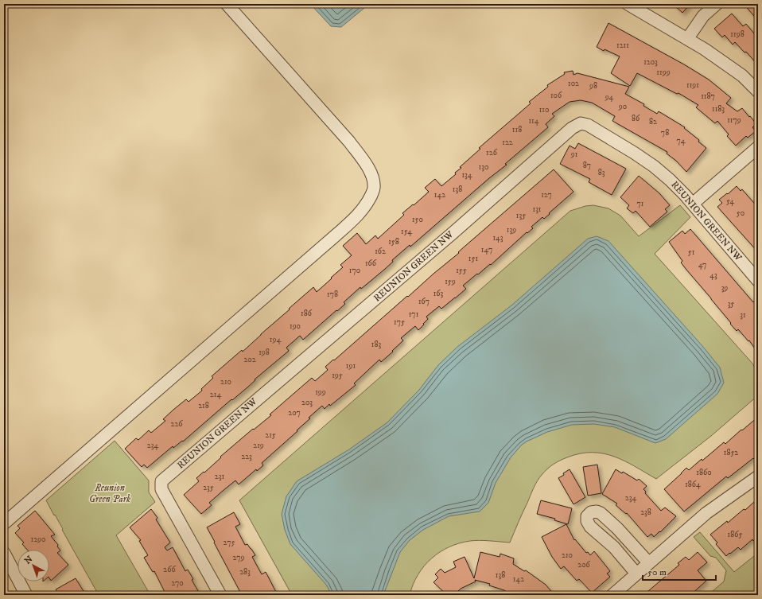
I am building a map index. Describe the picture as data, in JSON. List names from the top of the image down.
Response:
{
  "streets": {
    "street": ["REUNION GREEN NW"]
  },
  "parks": ["Reunion Green Park"],
  "house_numbers": [
    "1198",
    "1211",
    "1203",
    "1199",
    "102",
    "1191",
    "98",
    "106",
    "1187",
    "94",
    "90",
    "1183",
    "110",
    "86",
    "1179",
    "114",
    "82",
    "118",
    "78",
    "74",
    "122",
    "126",
    "91",
    "87",
    "130",
    "83",
    "134",
    "138",
    "142",
    "127",
    "54",
    "71",
    "131",
    "50",
    "135",
    "150",
    "139",
    "154",
    "143",
    "158",
    "147",
    "162",
    "51",
    "151",
    "166",
    "47",
    "170",
    "155",
    "43",
    "159",
    "39",
    "163",
    "178",
    "167",
    "35",
    "186",
    "171",
    "31",
    "175",
    "190",
    "194",
    "183",
    "198",
    "202",
    "191",
    "195",
    "210",
    "199",
    "214",
    "203",
    "218",
    "207",
    "226",
    "215",
    "234",
    "219",
    "1852",
    "223",
    "1860",
    "231",
    "1864",
    "235",
    "234",
    "238",
    "1865",
    "1290",
    "275",
    "210",
    "279",
    "206",
    "266",
    "283",
    "138",
    "142",
    "270"
  ],
  "scale_bar": "50 m",
  "north": "top left"
}
